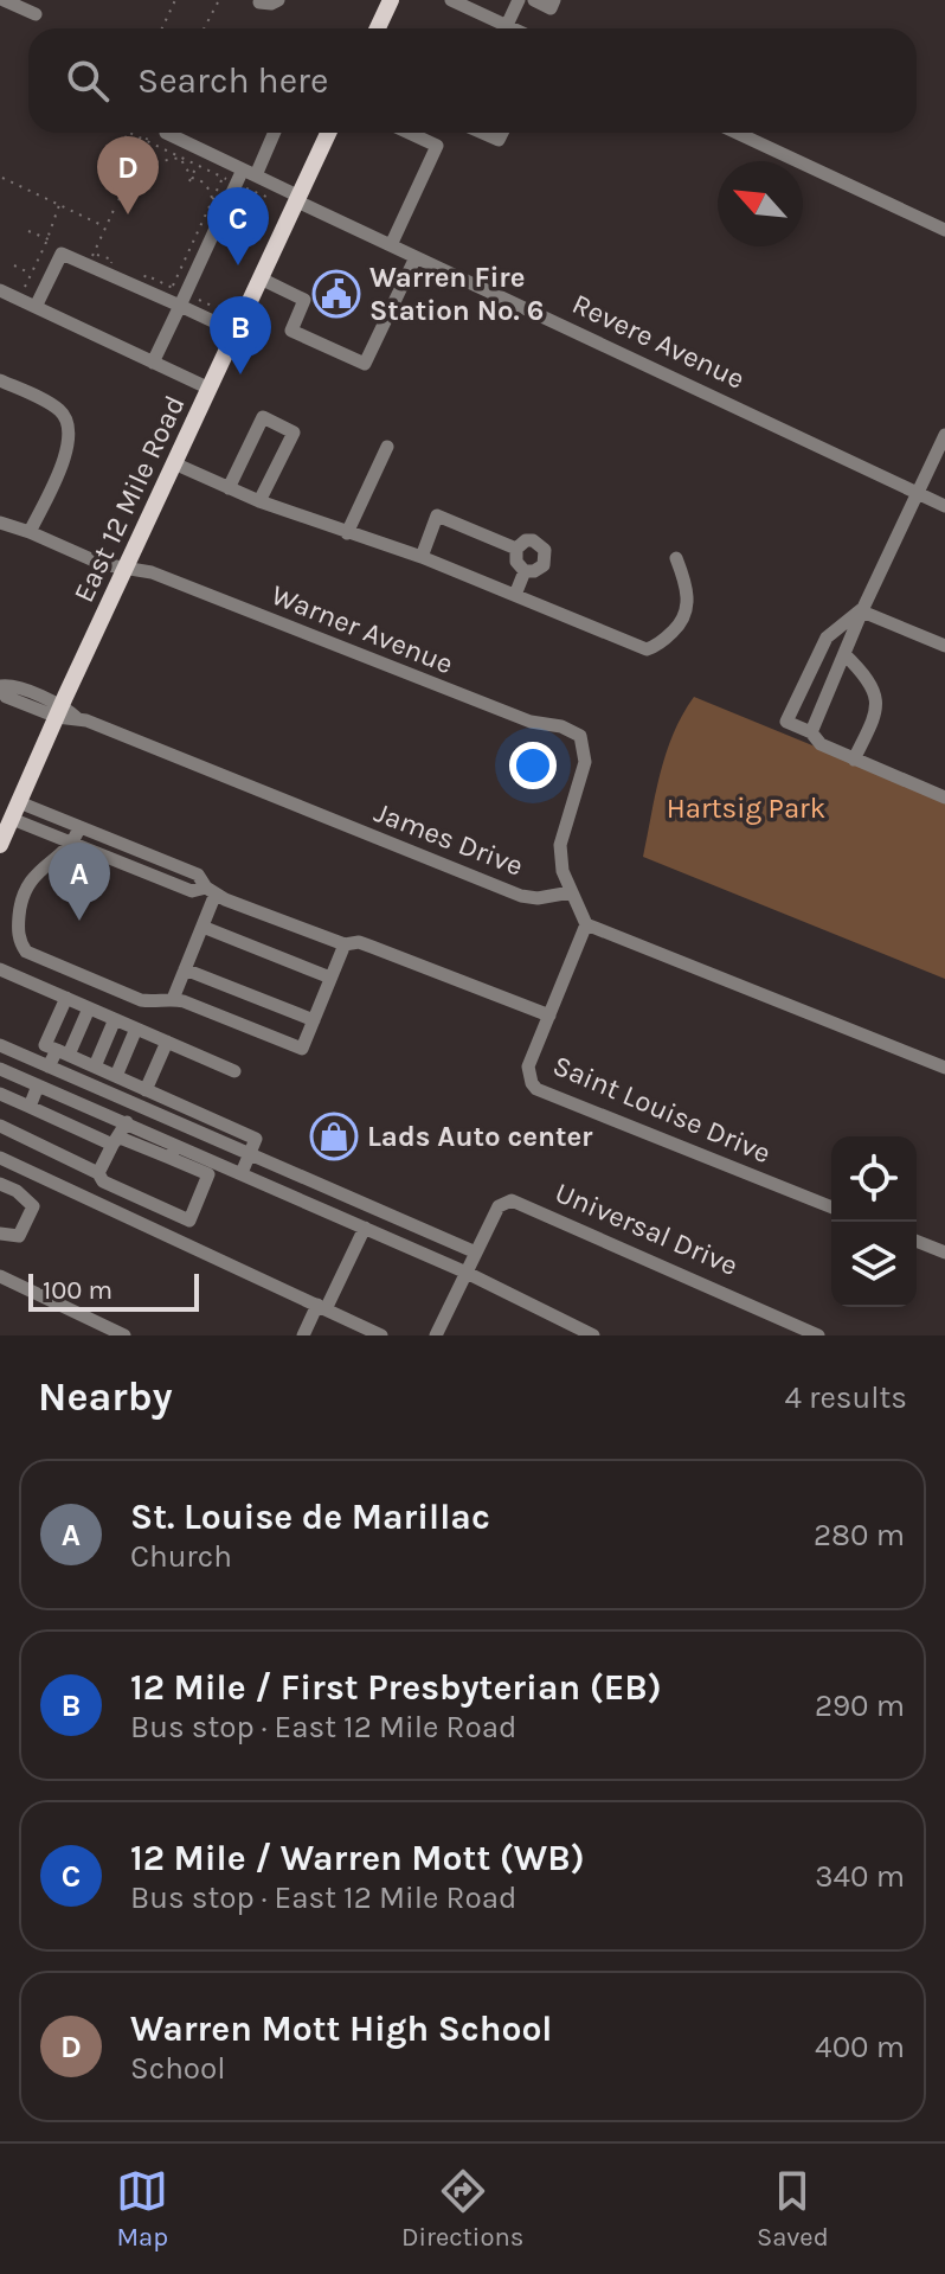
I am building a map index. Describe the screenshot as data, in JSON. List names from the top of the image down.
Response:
{
  "streets": {
    "main road": ["East 12 Mile Road"],
    "street": [
      "Revere Avenue",
      "Warner Avenue",
      "James Drive",
      "Saint Louise Drive",
      "Universal Drive"
    ]
  },
  "crossings": [
    ["Revere Avenue", "East 12 Mile Road"],
    ["East 12 Mile Road", "Warner Avenue"],
    ["East 12 Mile Road", "James Drive"],
    ["Warner Avenue", "James Drive"]
  ],
  "parks": ["Hartsig Park"],
  "places": {
    "public building": ["Warren Fire Station No. 6"],
    "shop": ["Lads Auto center"]
  },
  "scale_bar": "100 m",
  "north": "top left",
  "page": {
    "search": "Search here",
    "pins": [
      "D",
      "C",
      "B",
      "A"
    ],
    "scale": "100 m",
    "heading": ["Nearby", "4 results"],
    "list": [
      {
        "mark": "A",
        "name": "St. Louise de Marillac",
        "note": "Church",
        "value": "280 m"
      },
      {
        "mark": "B",
        "name": "12 Mile / First Presbyterian (EB)",
        "note": "Bus stop · East 12 Mile Road",
        "value": "290 m"
      },
      {
        "mark": "C",
        "name": "12 Mile / Warren Mott (WB)",
        "note": "Bus stop · East 12 Mile Road",
        "value": "340 m"
      },
      {
        "mark": "D",
        "name": "Warren Mott High School",
        "note": "School",
        "value": "400 m"
      }
    ],
    "nav": ["Map", "Directions", "Saved"]
  }
}
